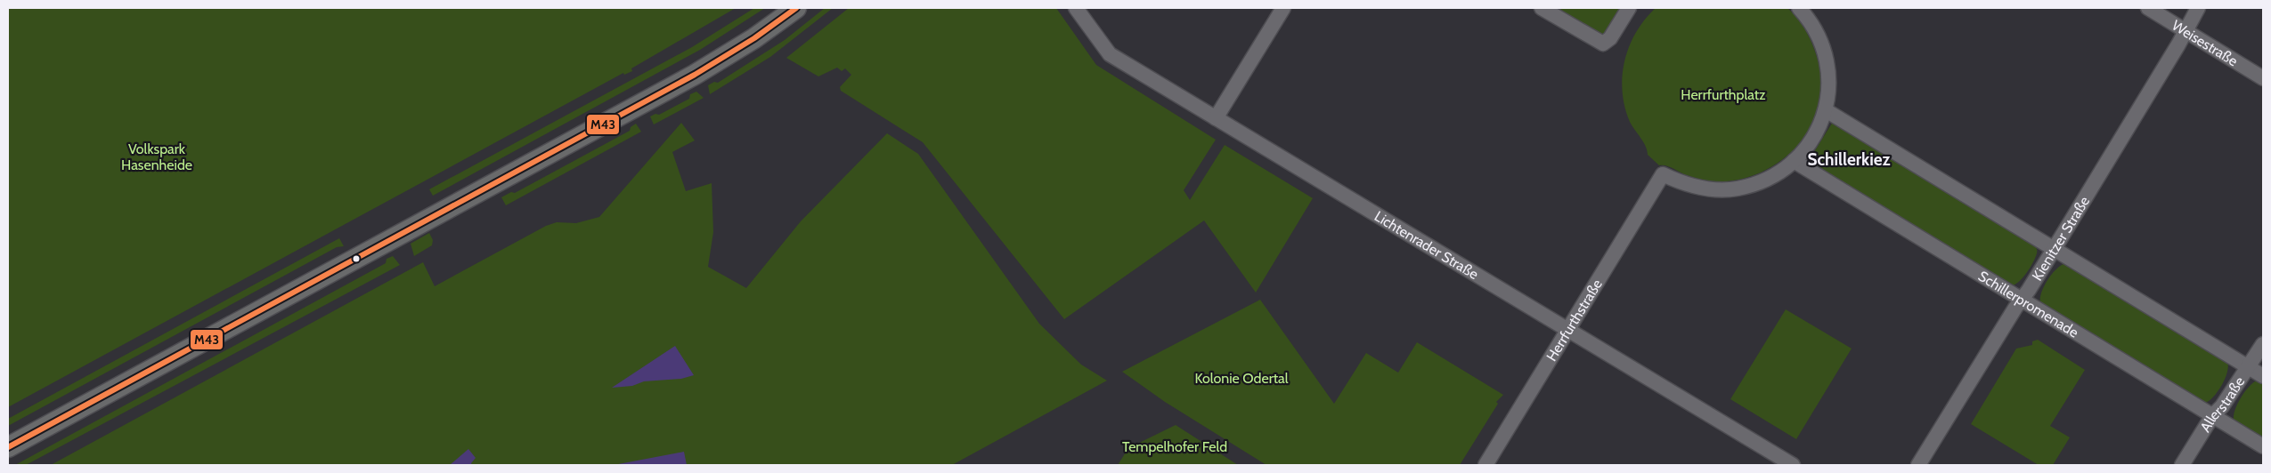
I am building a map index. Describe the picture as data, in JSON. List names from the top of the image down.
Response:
{
  "streets": {
    "street": [
      "Weisestraße",
      "Kienitzer Straße",
      "Lichtenrader Straße",
      "Schillerpromenade",
      "Herrfurthstraße",
      "Allerstraße"
    ]
  },
  "crossings": [
    ["Weisestraße", "Kienitzer Straße"],
    ["Kienitzer Straße", "Schillerpromenade"],
    ["Lichtenrader Straße", "Herrfurthstraße"],
    ["Schillerpromenade", "Herrfurthstraße"],
    ["Schillerpromenade", "Allerstraße"]
  ],
  "districts": ["Schillerkiez"],
  "parks": [
    "Herrfurthplatz",
    "Volkspark Hasenheide",
    "Kolonie Odertal",
    "Tempelhofer Feld"
  ],
  "lines": ["transit line M43"]
}
